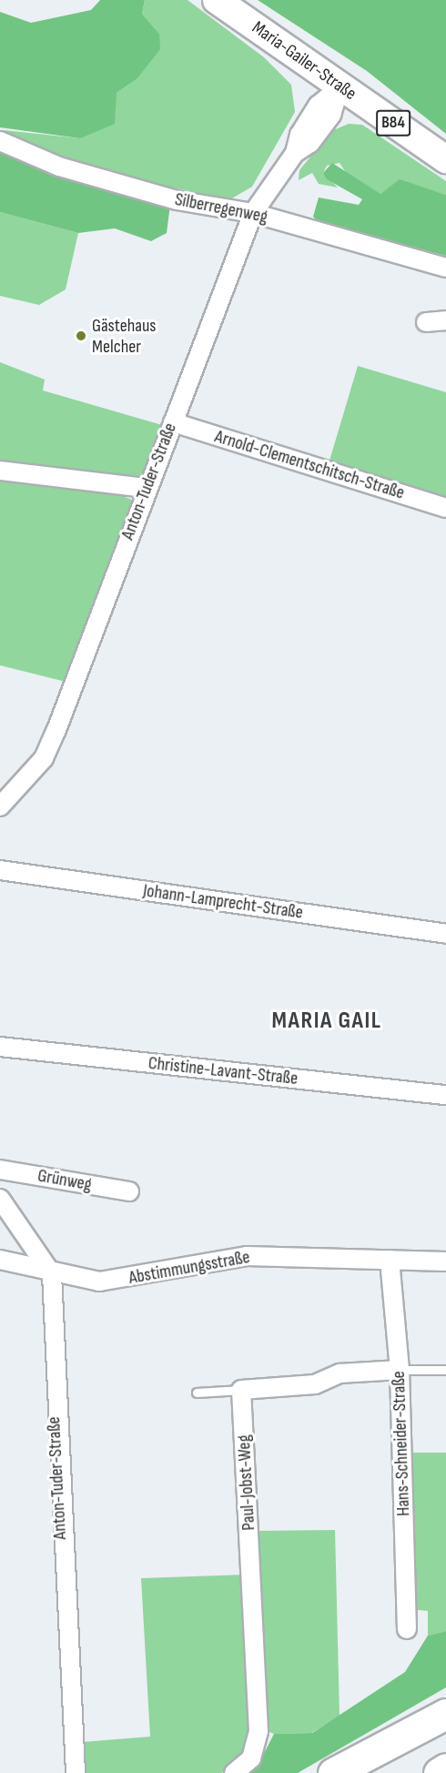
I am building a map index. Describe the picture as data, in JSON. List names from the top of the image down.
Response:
{
  "streets": {
    "main road": ["Maria-Gailer-Straße", "B84"],
    "street": [
      "Silberregenweg",
      "Arnold-Clementschitsch-Straße",
      "Anton-Tuder-Straße",
      "Johann-Lamprecht-Straße",
      "Christine-Lavant-Straße",
      "Grünweg",
      "Abstimmungsstraße",
      "Hans-Schneider-Straße",
      "Paul-Jobst-Weg"
    ]
  },
  "crossings": [
    ["Maria-Gailer-Straße", "Anton-Tuder-Straße"],
    ["Silberregenweg", "Anton-Tuder-Straße"],
    ["Arnold-Clementschitsch-Straße", "Anton-Tuder-Straße"],
    ["Anton-Tuder-Straße", "Abstimmungsstraße"],
    ["Abstimmungsstraße", "Hans-Schneider-Straße"]
  ],
  "districts": ["MARIA GAIL"],
  "places": ["Gästehaus Melcher"]
}
